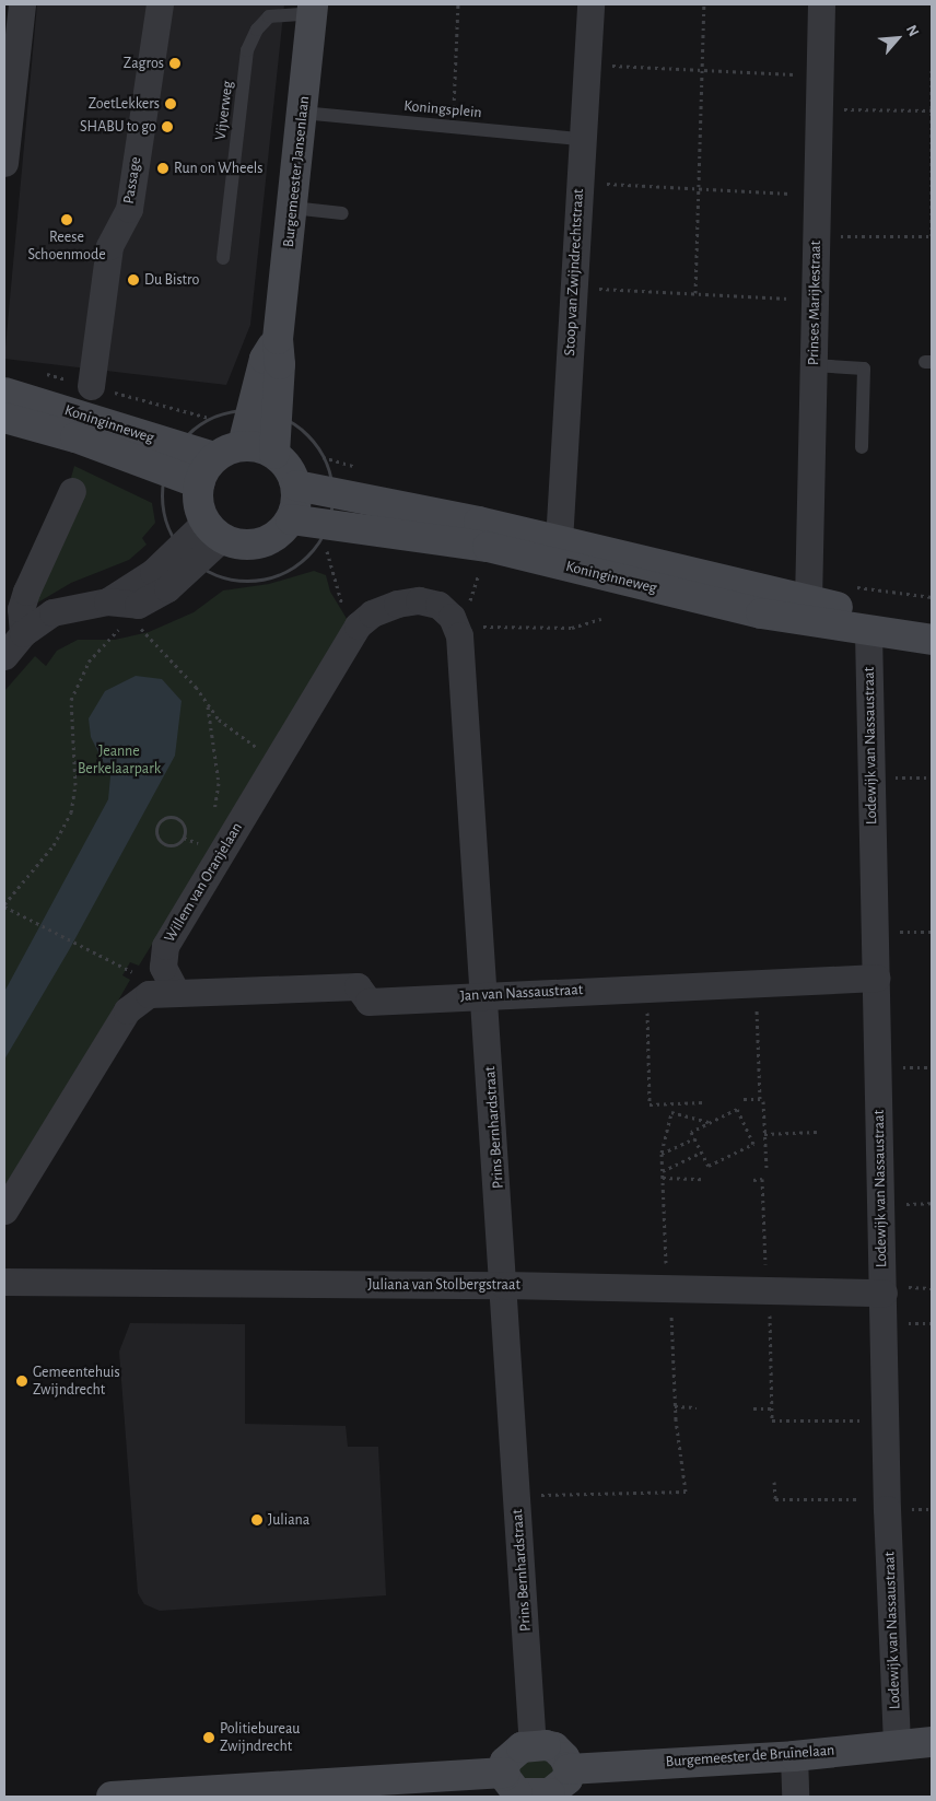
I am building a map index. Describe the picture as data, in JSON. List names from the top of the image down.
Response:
{
  "streets": {
    "main road": ["Burgemeester Jansenlaan", "Koninginneweg", "Burgemeester de Bruïnelaan"],
    "street": [
      "Passage",
      "Stoop van Zwijndrechtstraat",
      "Prinses Marijkestraat",
      "Lodewijk van Nassaustraat",
      "Willem van Oranjelaan",
      "Jan van Nassaustraat",
      "Prins Bernhardstraat",
      "Juliana van Stolbergstraat"
    ],
    "lane": ["Koningsplein", "Vijverweg"]
  },
  "crossings": [
    ["Koningsplein", "Burgemeester Jansenlaan"],
    ["Koningsplein", "Stoop van Zwijndrechtstraat"],
    ["Vijverweg", "Burgemeester Jansenlaan"],
    ["Burgemeester Jansenlaan", "Koninginneweg"],
    ["Stoop van Zwijndrechtstraat", "Koninginneweg"],
    ["Prinses Marijkestraat", "Koninginneweg"],
    ["Koninginneweg", "Lodewijk van Nassaustraat"],
    ["Lodewijk van Nassaustraat", "Jan van Nassaustraat"],
    ["Lodewijk van Nassaustraat", "Juliana van Stolbergstraat"],
    ["Lodewijk van Nassaustraat", "Burgemeester de Bruïnelaan"],
    ["Willem van Oranjelaan", "Jan van Nassaustraat"],
    ["Willem van Oranjelaan", "Prins Bernhardstraat"],
    ["Jan van Nassaustraat", "Prins Bernhardstraat"],
    ["Prins Bernhardstraat", "Juliana van Stolbergstraat"],
    ["Prins Bernhardstraat", "Burgemeester de Bruïnelaan"]
  ],
  "parks": ["Jeanne Berkelaarpark"],
  "places": [
    "Zagros",
    "ZoetLekkers",
    "SHABU to go",
    "Run on Wheels",
    "Reese Schoenmode",
    "Du Bistro",
    "Gemeentehuis Zwijndrecht",
    "Juliana",
    "Politiebureau Zwijndrecht"
  ],
  "north": "top right"
}
